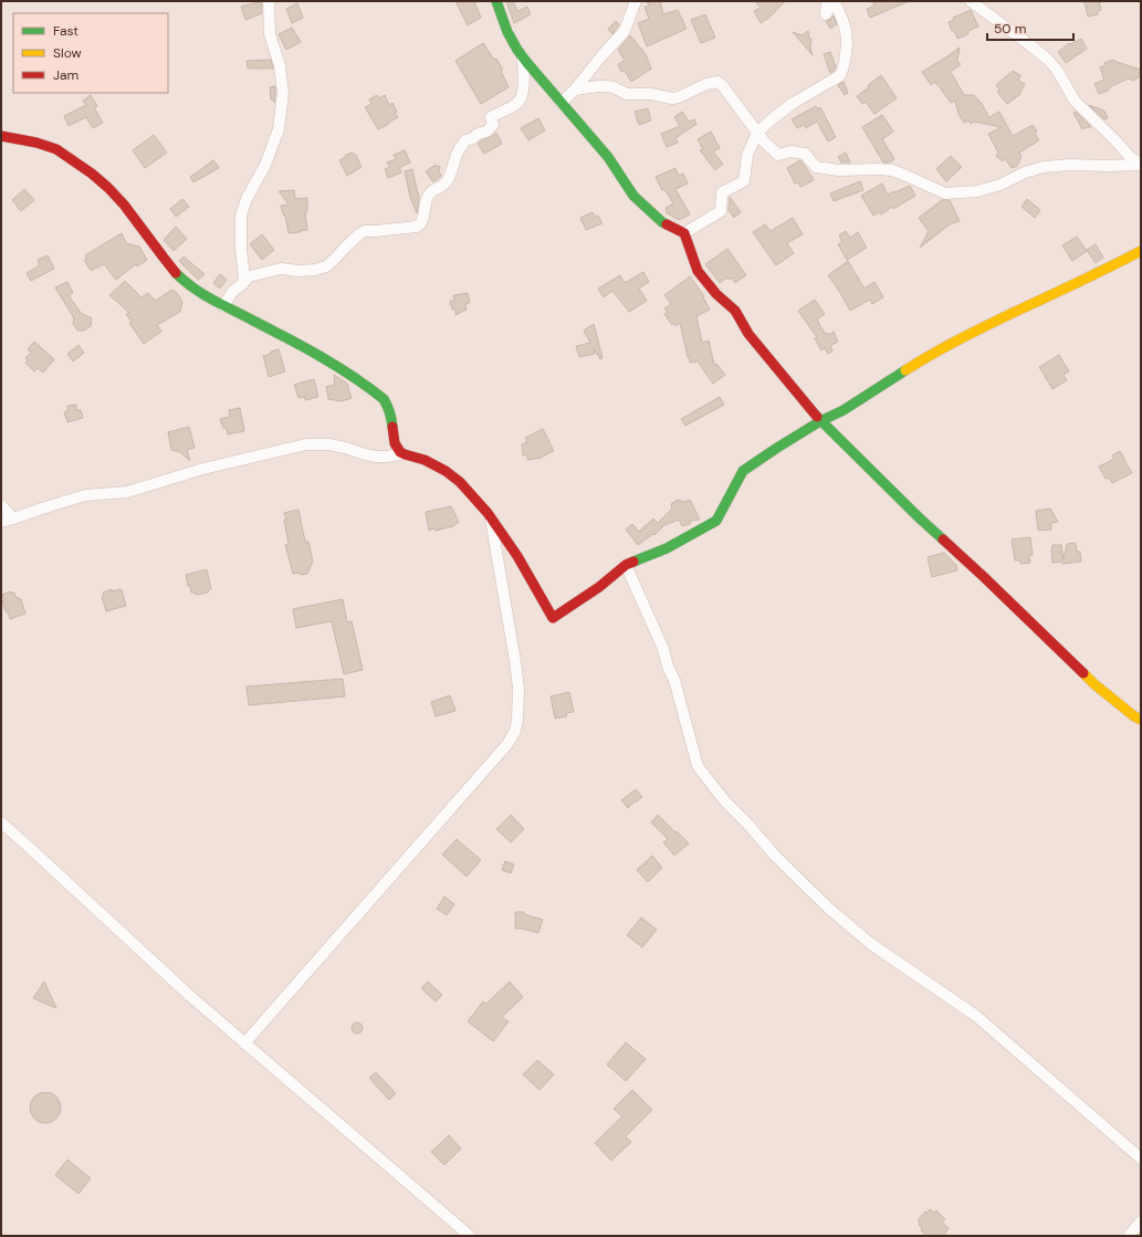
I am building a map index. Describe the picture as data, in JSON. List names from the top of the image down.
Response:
{
  "legend": ["Fast", "Slow", "Jam"],
  "scale_bar": "50 m"
}
